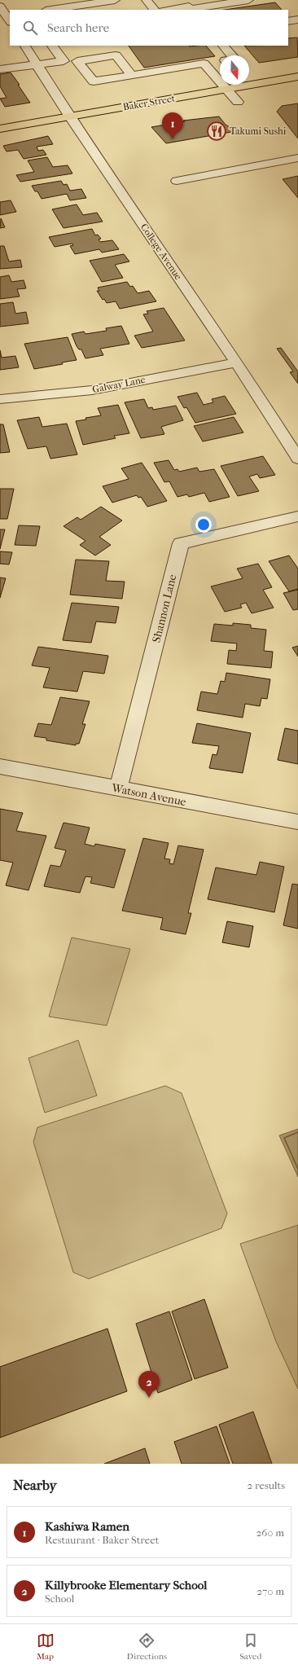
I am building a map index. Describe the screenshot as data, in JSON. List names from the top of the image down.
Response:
{
  "streets": {
    "main road": ["Baker Street"],
    "street": [
      "College Avenue",
      "Galway Lane",
      "Shannon Lane",
      "Watson Avenue"
    ]
  },
  "crossings": [
    ["Baker Street", "College Avenue"],
    ["College Avenue", "Galway Lane"],
    ["Shannon Lane", "Watson Avenue"]
  ],
  "places": {
    "restaurant": ["Takumi Sushi"]
  },
  "north": "bottom",
  "page": {
    "search": "Search here",
    "pins": ["1", "2"],
    "heading": ["Nearby", "2 results"],
    "list": [
      {
        "mark": "1",
        "name": "Kashiwa Ramen",
        "note": "Restaurant · Baker Street",
        "value": "260 m"
      },
      {
        "mark": "2",
        "name": "Killybrooke Elementary School",
        "note": "School",
        "value": "270 m"
      }
    ],
    "nav": ["Map", "Directions", "Saved"]
  }
}
